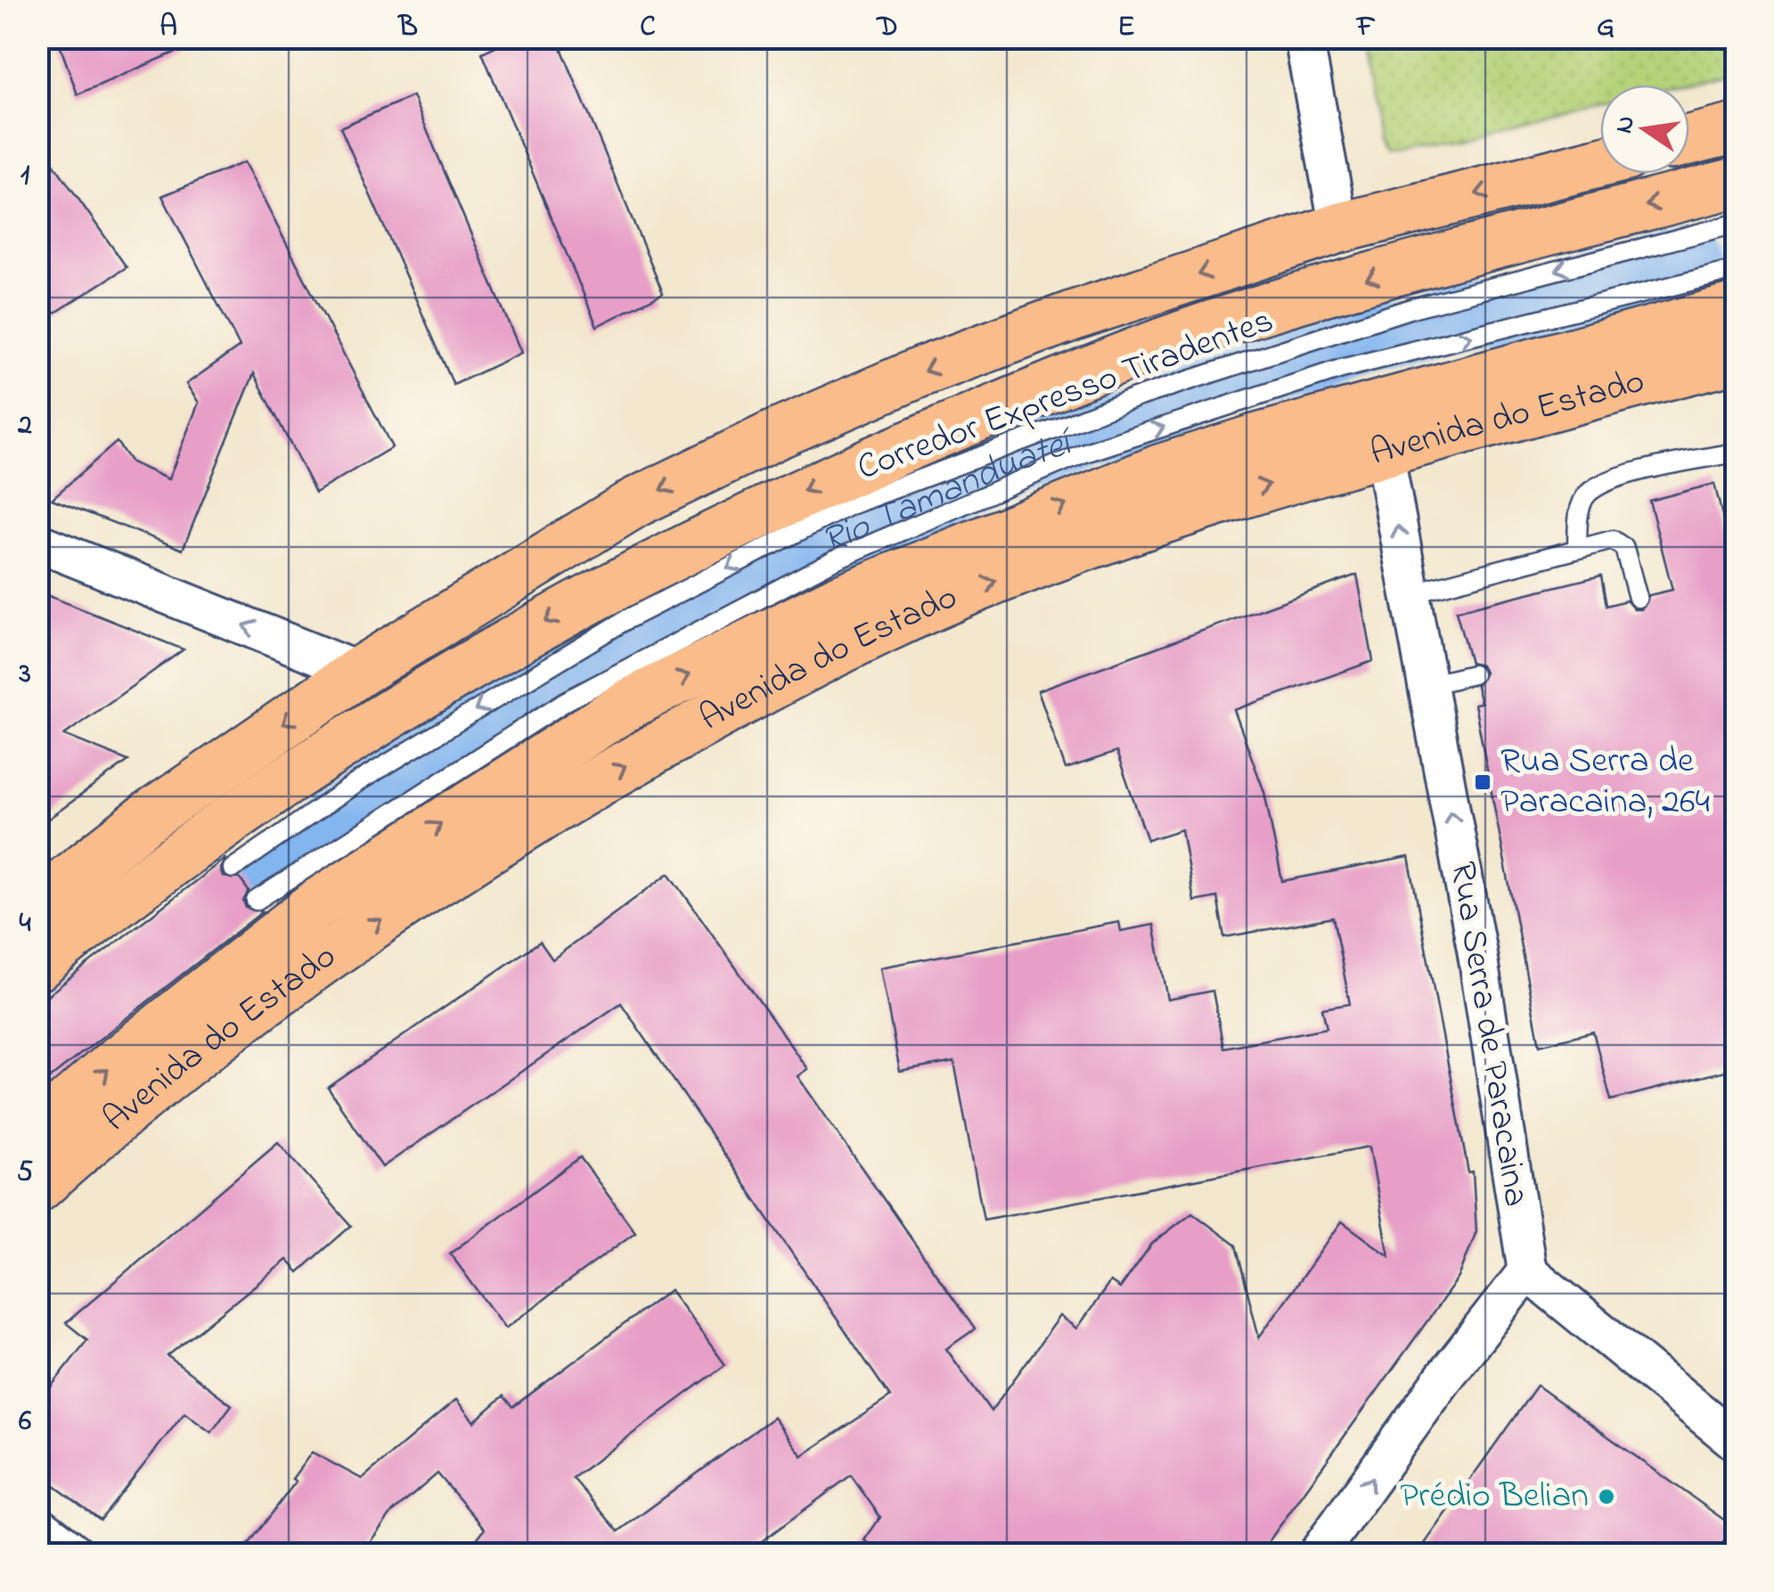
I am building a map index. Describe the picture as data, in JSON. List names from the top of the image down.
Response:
{
  "streets": {
    "main road": ["Avenida do Estado"],
    "street": ["Rua Serra de Paracaina"],
    "lane": ["Corredor Expresso Tiradentes"]
  },
  "crossings": [
    ["Avenida do Estado", "Rua Serra de Paracaina"]
  ],
  "one_way": ["Rua Serra de Paracaina"],
  "water": ["Rio Tamanduateí"],
  "places": {
    "transit": ["Rua Serra de Paracaina, 264"],
    "other": ["Prédio Belian"]
  },
  "north": "left",
  "grid": {
    "columns": [
      "A",
      "B",
      "C",
      "D",
      "E",
      "F",
      "G"
    ],
    "rows": [
      "1",
      "2",
      "3",
      "4",
      "5",
      "6"
    ]
  }
}
